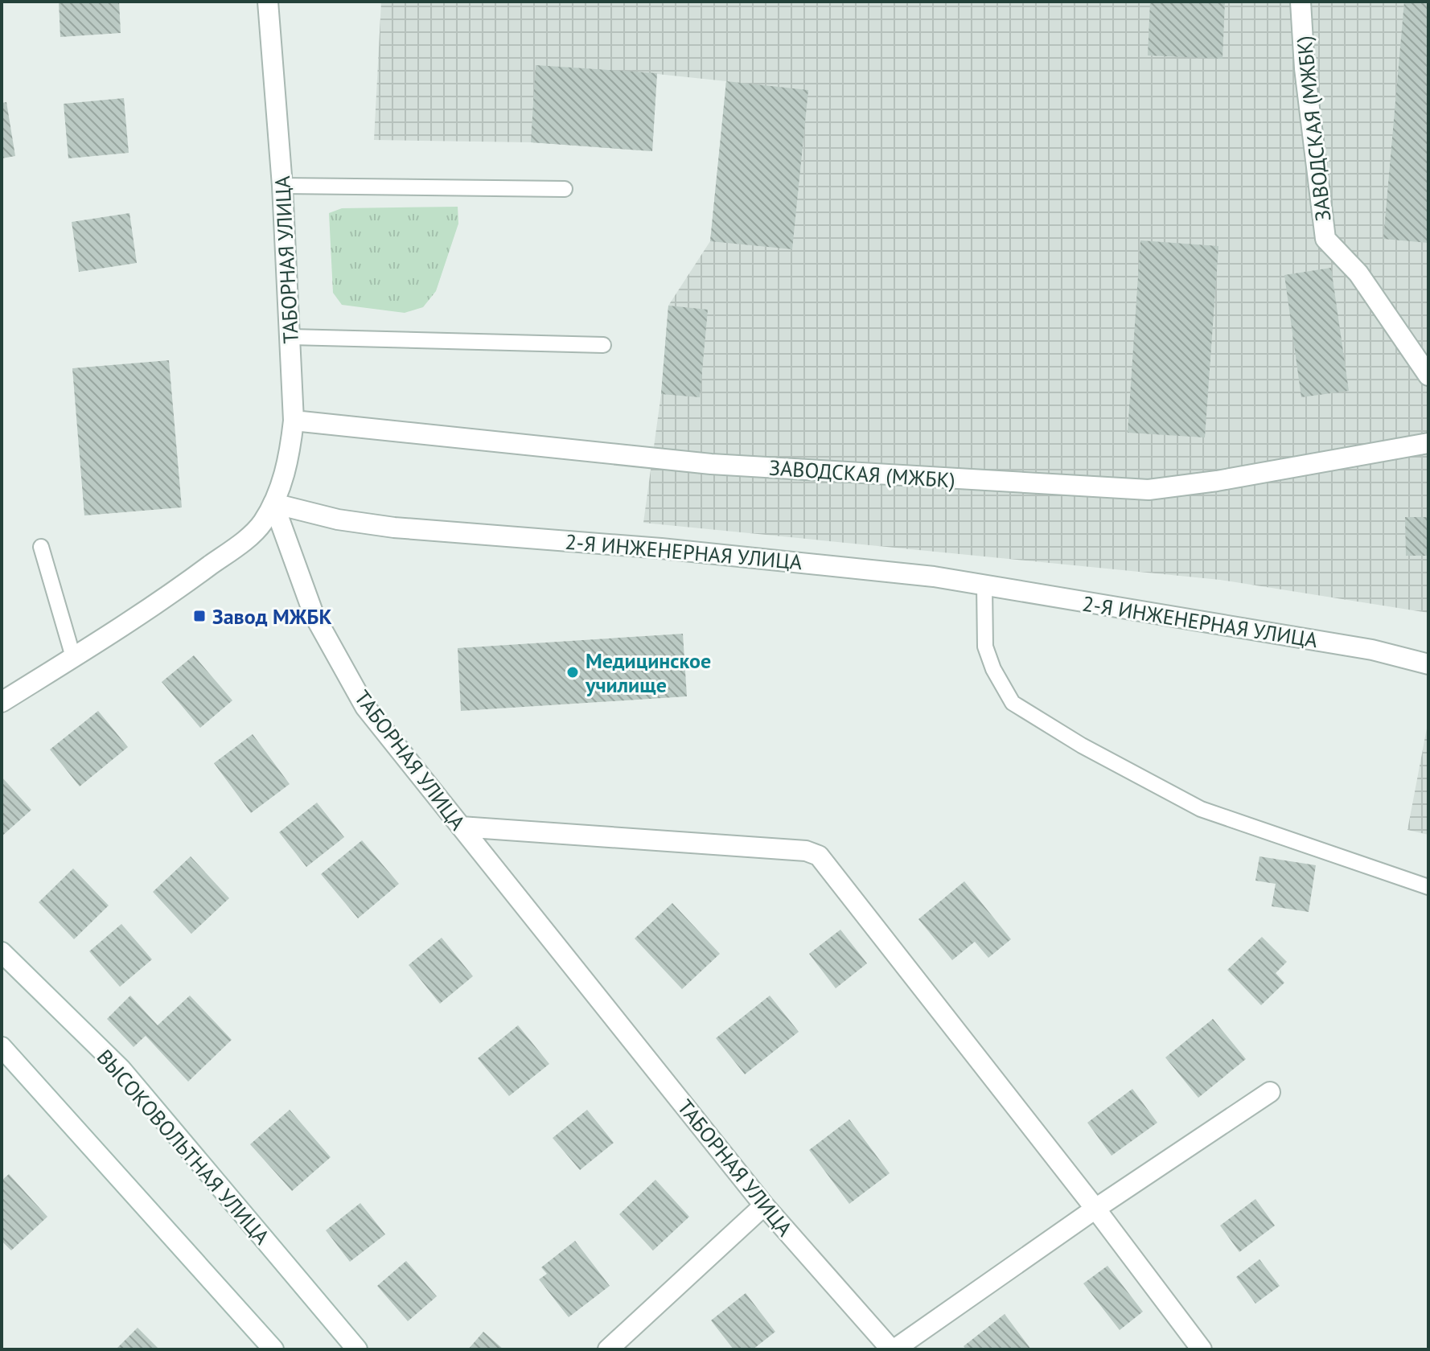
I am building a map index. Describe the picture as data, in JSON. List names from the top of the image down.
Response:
{
  "streets": {
    "street": [
      "ЗАВОДСКАЯ (МЖБК)",
      "ТАБОРНАЯ УЛИЦА",
      "2-Я ИНЖЕНЕРНАЯ УЛИЦА",
      "ВЫСОКОВОЛЬТНАЯ УЛИЦА"
    ]
  },
  "crossings": [
    ["ЗАВОДСКАЯ (МЖБК)", "ТАБОРНАЯ УЛИЦА"],
    ["ТАБОРНАЯ УЛИЦА", "2-Я ИНЖЕНЕРНАЯ УЛИЦА"]
  ],
  "places": {
    "transit": ["Завод МЖБК"],
    "other": ["Медицинское училище"]
  }
}
